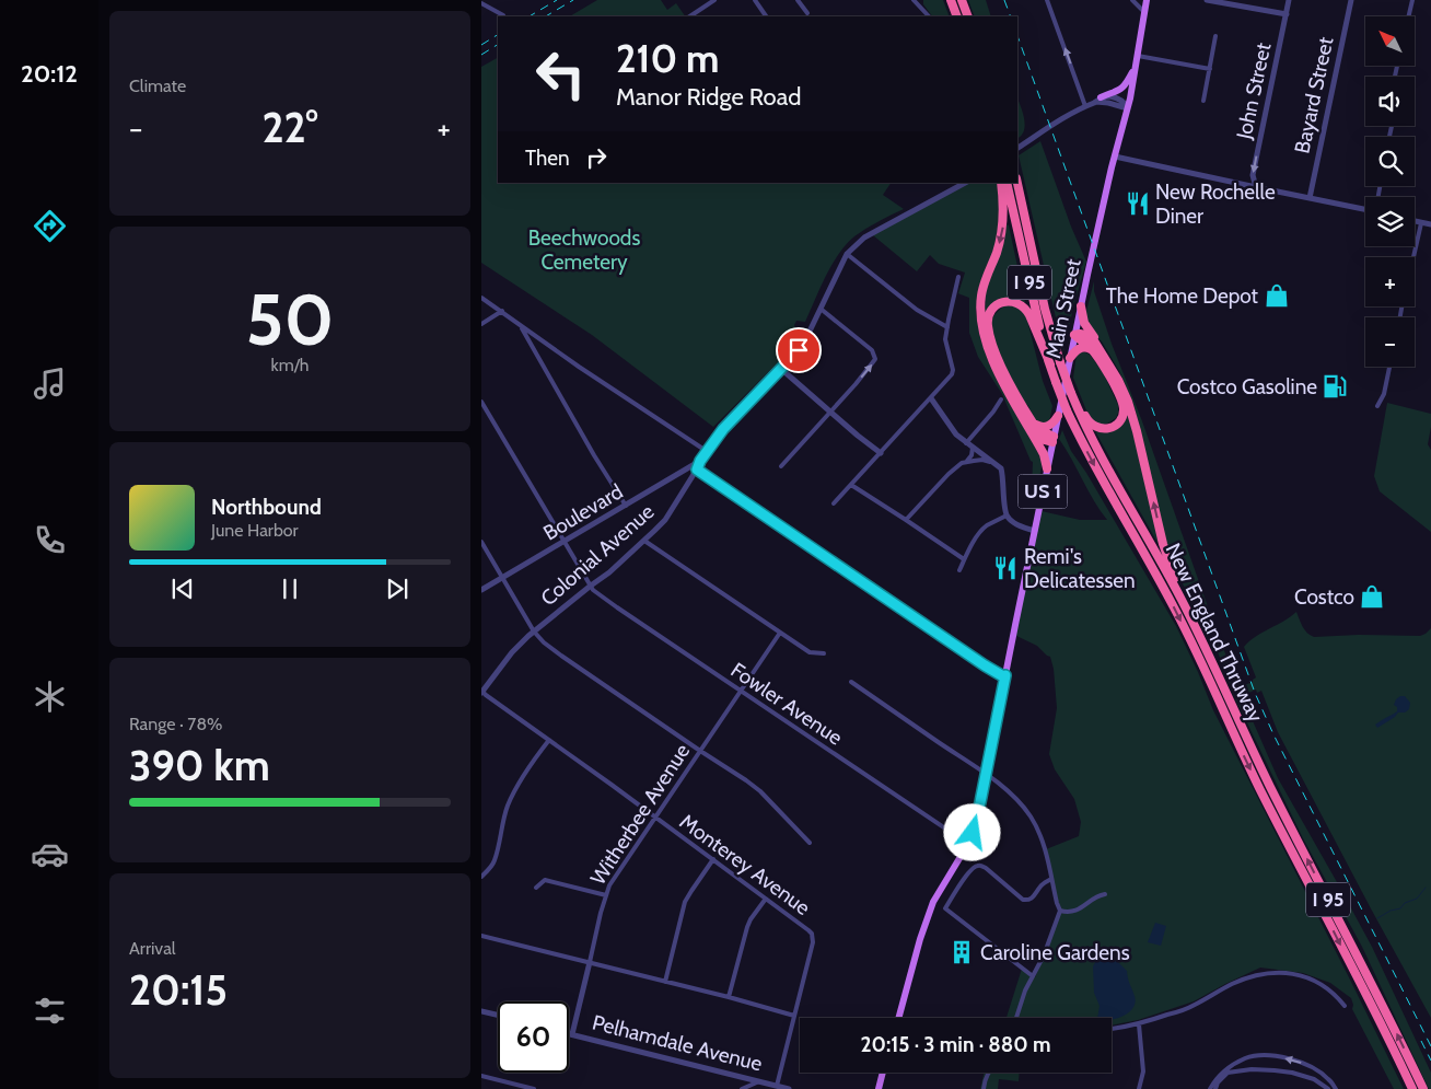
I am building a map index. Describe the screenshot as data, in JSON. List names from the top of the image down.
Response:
{
  "streets": {
    "highway": ["I 95", "New England Thruway"],
    "main road": ["Main Street", "US 1"],
    "street": [
      "John Street",
      "Bayard Street",
      "Boulevard",
      "Colonial Avenue",
      "Fowler Avenue",
      "Witherbee Avenue",
      "Monterey Avenue",
      "Pelhamdale Avenue"
    ]
  },
  "crossings": [
    ["Main Street", "US 1"],
    ["US 1", "Fowler Avenue"],
    ["Boulevard", "Colonial Avenue"],
    ["Boulevard", "Fowler Avenue"],
    ["Colonial Avenue", "Fowler Avenue"],
    ["Colonial Avenue", "Monterey Avenue"],
    ["Fowler Avenue", "Witherbee Avenue"],
    ["Witherbee Avenue", "Monterey Avenue"],
    ["Witherbee Avenue", "Pelhamdale Avenue"],
    ["Monterey Avenue", "Pelhamdale Avenue"]
  ],
  "one_way": ["John Street"],
  "parks": ["Beechwoods Cemetery"],
  "places": {
    "restaurant": ["New Rochelle Diner", "Remi's Delicatessen"],
    "shop": ["The Home Depot", "Costco"],
    "fuel station": ["Costco Gasoline"],
    "building": ["Caroline Gardens"]
  },
  "north": "top left",
  "page": {
    "tabs": "20:12",
    "tile": [
      "Climate",
      ["50", "km/h"],
      ["Range · 78%", "390 km"],
      ["Arrival", "20:15"]
    ],
    "map_buttons": ["+", "−"],
    "turn": ["210 m", "Manor Ridge Road"],
    "heat": ["−", "22°", "+"],
    "then": "Then",
    "song": ["Northbound", "June Harbor"],
    "limit": "60",
    "trip": "20:15 · 3 min · 880 m"
  }
}
